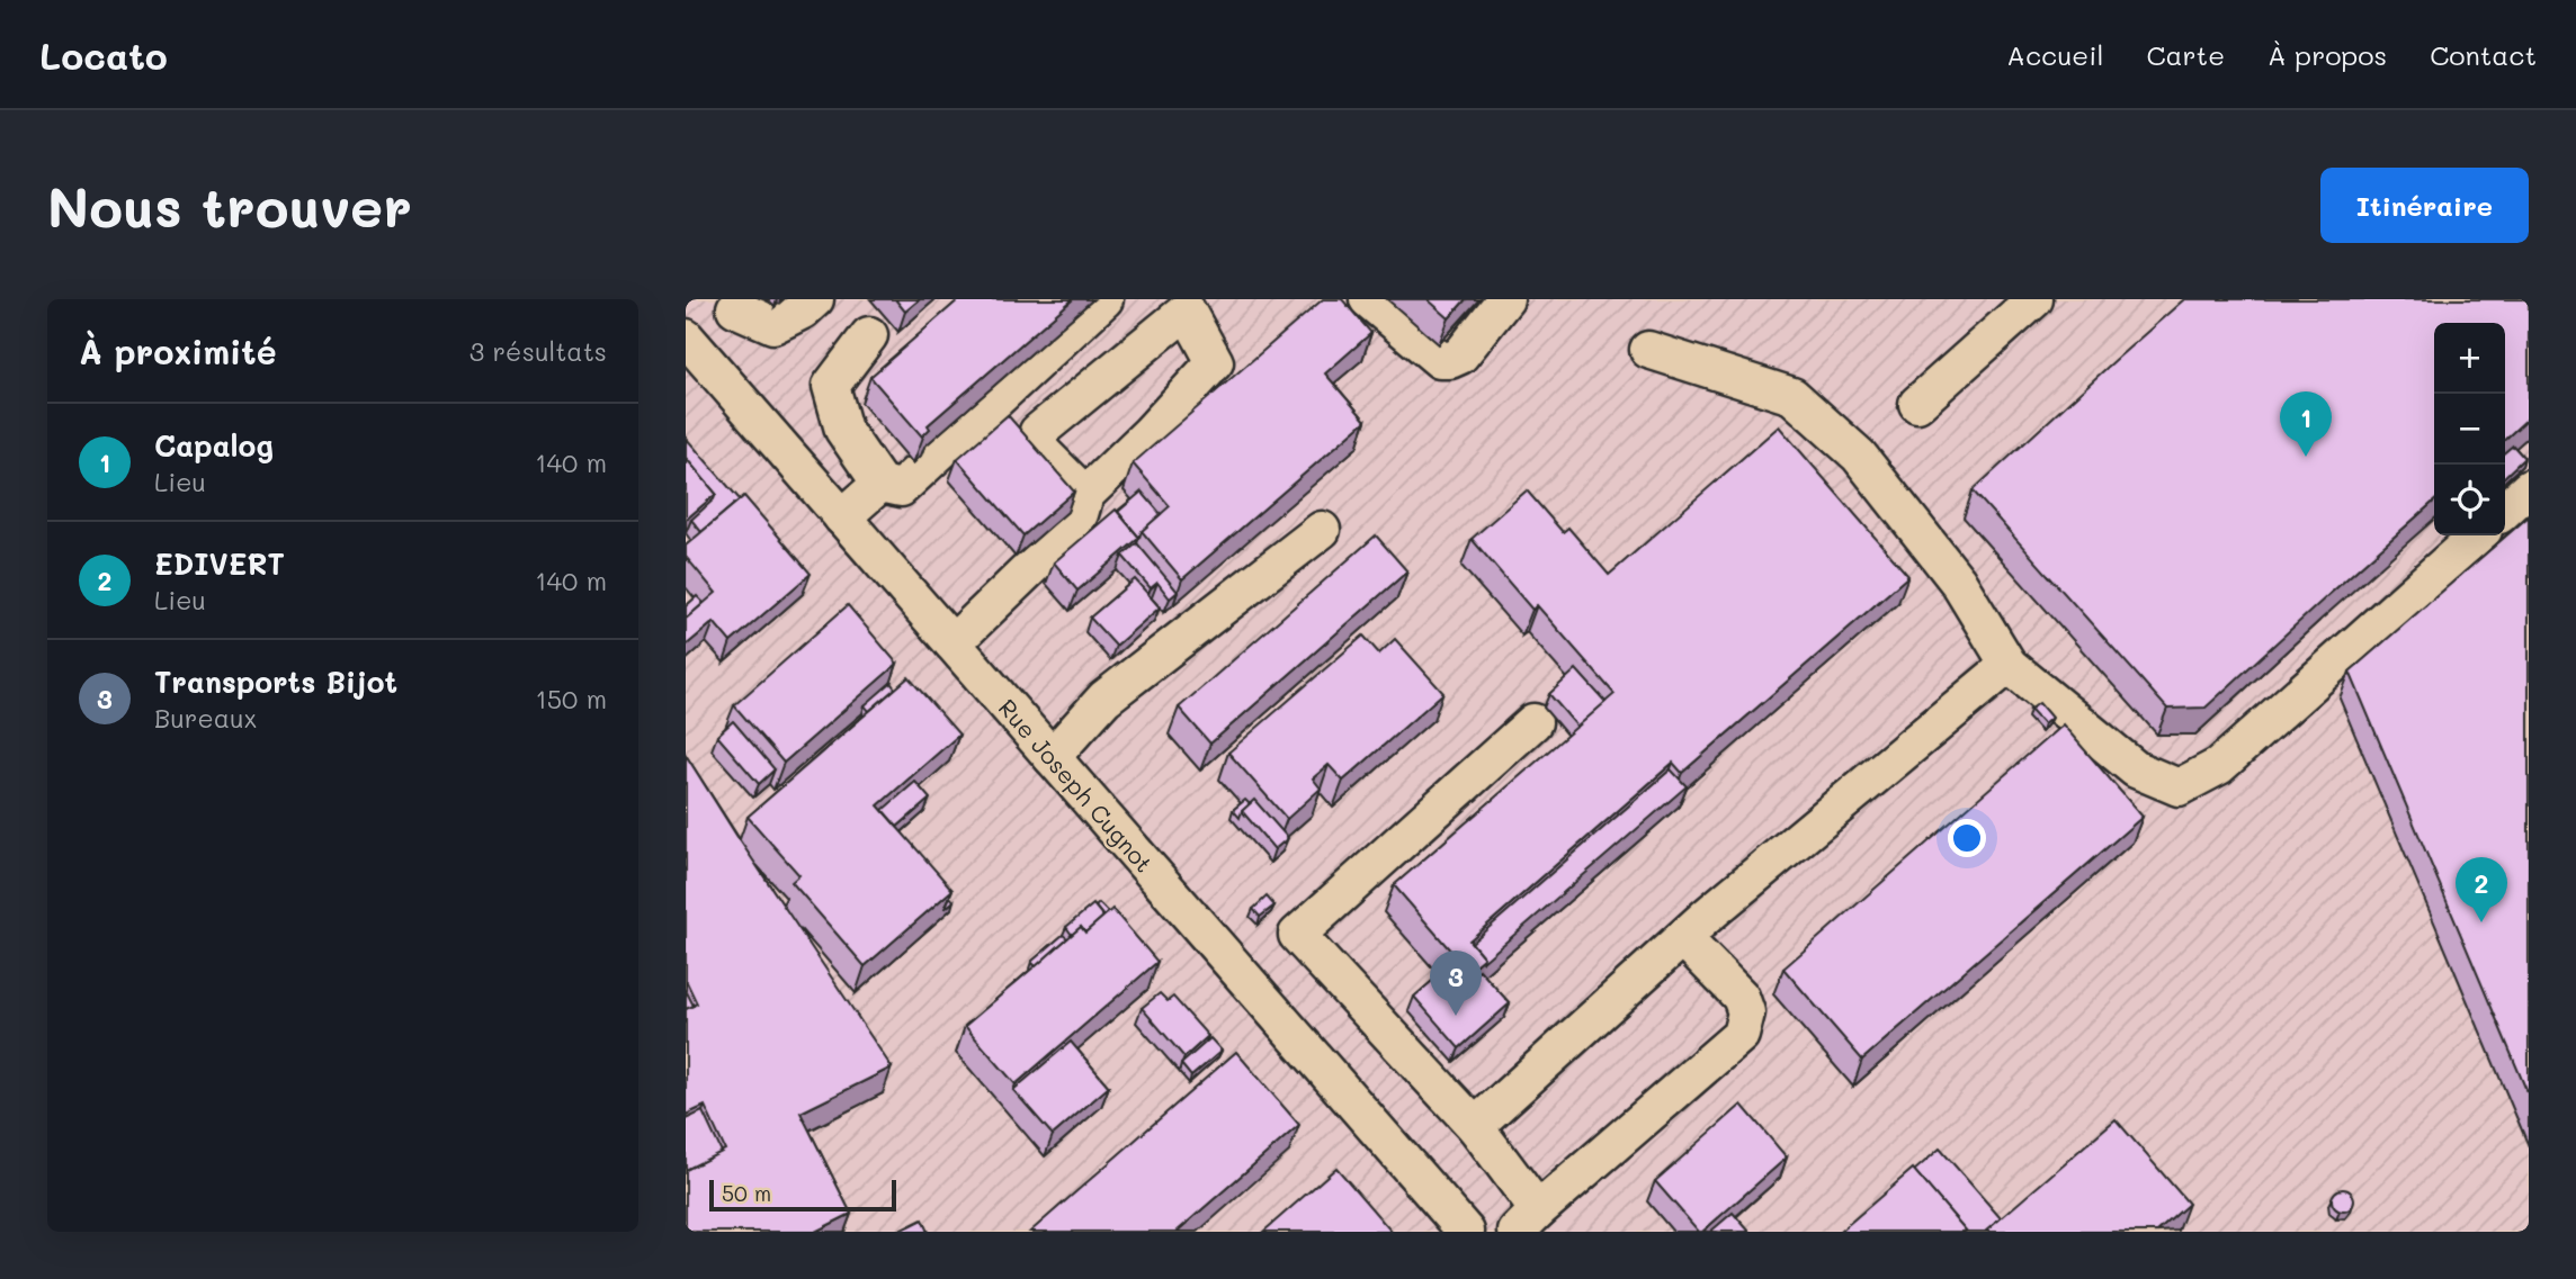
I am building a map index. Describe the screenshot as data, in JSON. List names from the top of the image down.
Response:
{
  "streets": {
    "street": ["Rue Joseph Cugnot"]
  },
  "scale_bar": "50 m",
  "page": {
    "header": "Locato",
    "nav": [
      "Accueil",
      "Carte",
      "À propos",
      "Contact"
    ],
    "buttons": "Itinéraire",
    "title": "Nous trouver",
    "heading": ["À proximité", "3 résultats"],
    "map_buttons": ["+", "−"],
    "pins": ["1", "2", "3"],
    "list": [
      {
        "mark": "1",
        "name": "Capalog",
        "note": "Lieu",
        "value": "140 m"
      },
      {
        "mark": "2",
        "name": "EDIVERT",
        "note": "Lieu",
        "value": "140 m"
      },
      {
        "mark": "3",
        "name": "Transports Bijot",
        "note": "Bureaux",
        "value": "150 m"
      }
    ],
    "scale": "50 m"
  }
}
